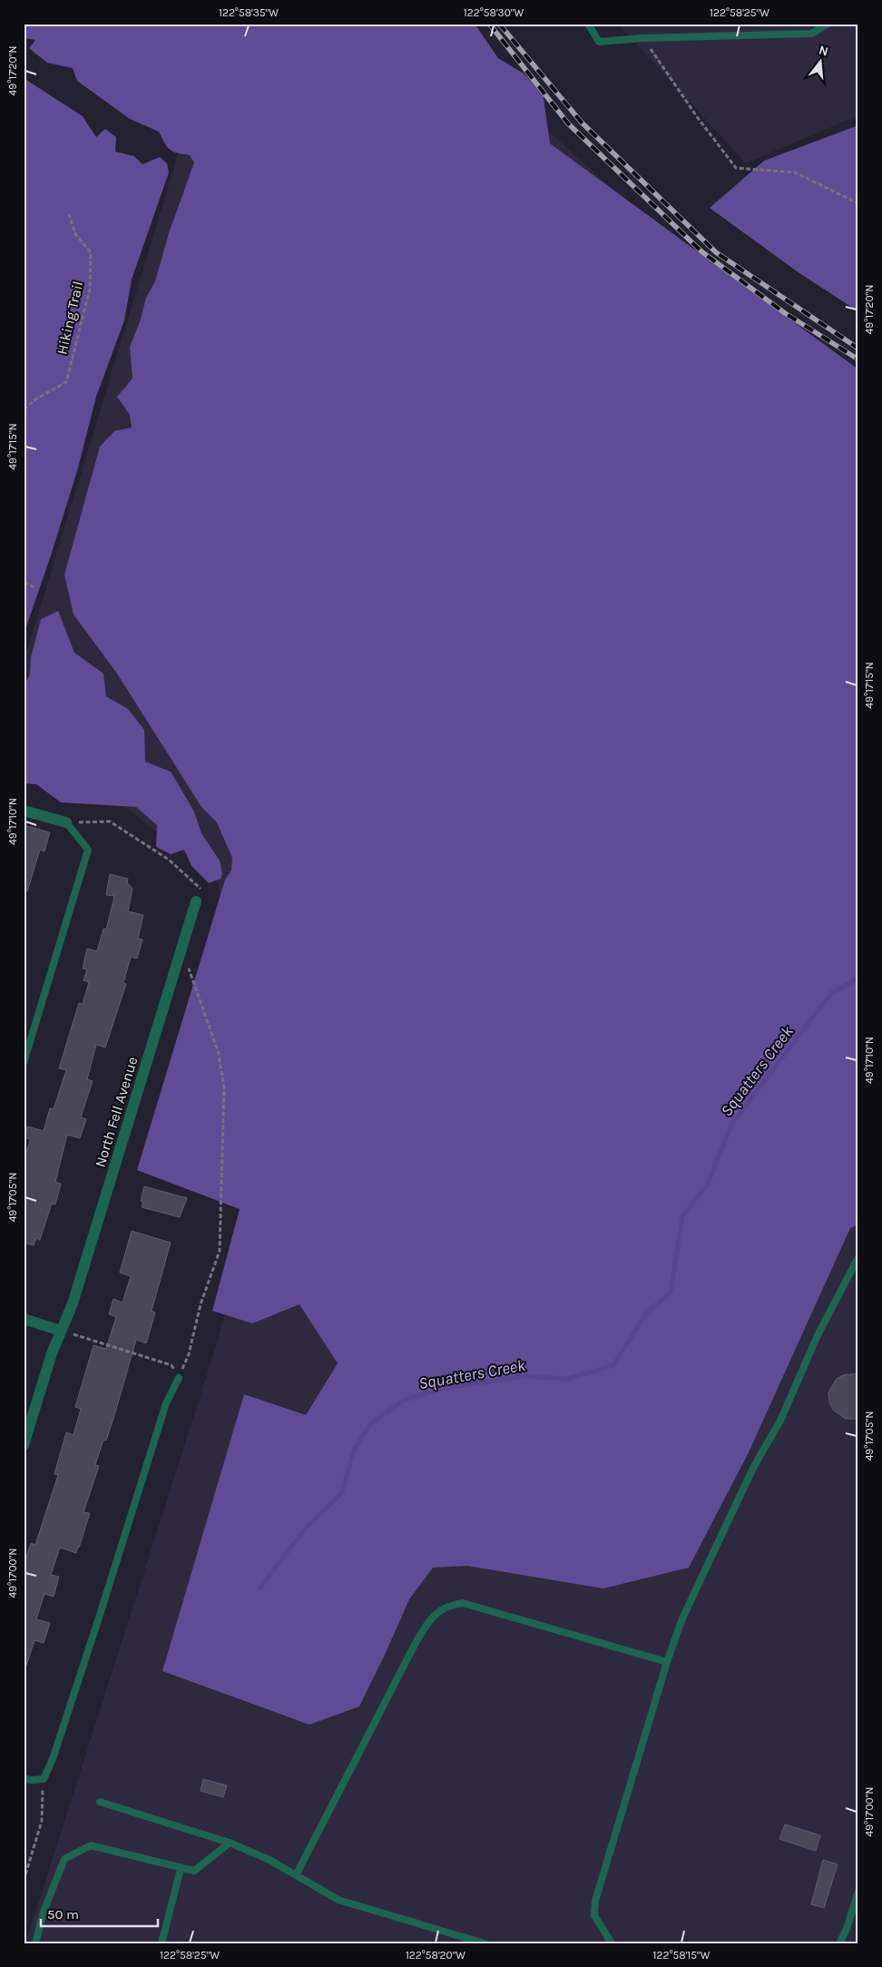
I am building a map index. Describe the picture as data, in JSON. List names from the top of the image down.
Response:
{
  "streets": {
    "street": ["North Fell Avenue"],
    "path": ["Hiking Trail"]
  },
  "water": ["Squatters Creek"],
  "scale_bar": "50 m",
  "north": "top",
  "coordinates": [
    "122°58'35\"W",
    "122°58'30\"W",
    "122°58'25\"W",
    "49°17'20\"N",
    "49°17'15\"N",
    "49°17'10\"N",
    "49°17'05\"N",
    "49°17'00\"N",
    "122°58'20\"W",
    "122°58'15\"W"
  ]
}
